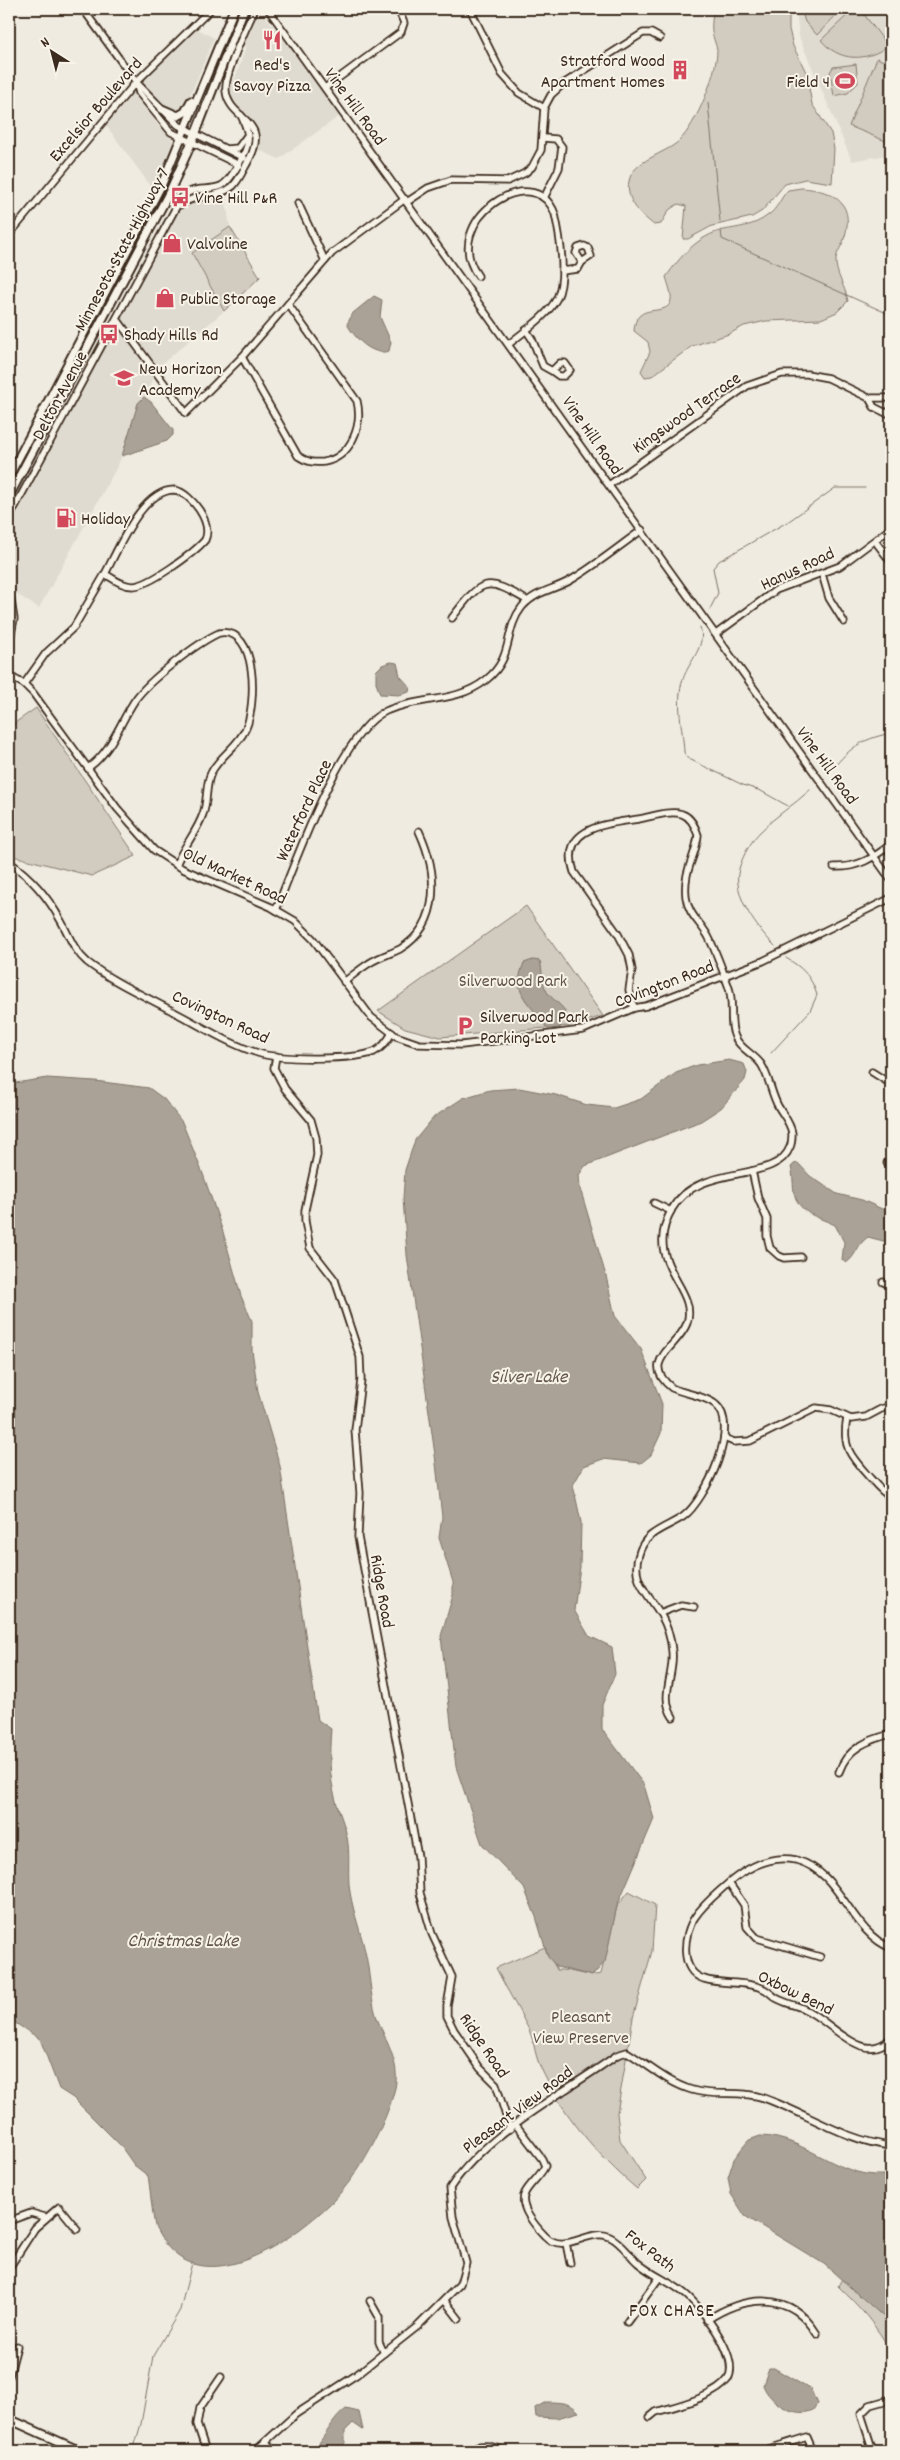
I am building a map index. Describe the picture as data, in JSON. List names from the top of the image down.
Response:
{
  "streets": {
    "main road": ["Minnesota State Highway 7"],
    "street": [
      "Vine Hill Road",
      "Excelsior Boulevard",
      "Delton Avenue",
      "Kingswood Terrace",
      "Hanus Road",
      "Waterford Place",
      "Old Market Road",
      "Covington Road",
      "Ridge Road",
      "Oxbow Bend",
      "Pleasant View Road",
      "Fox Path"
    ]
  },
  "crossings": [
    ["Vine Hill Road", "Kingswood Terrace"],
    ["Vine Hill Road", "Hanus Road"],
    ["Vine Hill Road", "Waterford Place"],
    ["Waterford Place", "Old Market Road"],
    ["Old Market Road", "Covington Road"],
    ["Covington Road", "Ridge Road"],
    ["Ridge Road", "Pleasant View Road"]
  ],
  "districts": ["FOX CHASE"],
  "water": ["Silver Lake", "Christmas Lake"],
  "parks": ["Silverwood Park", "Pleasant View Preserve"],
  "places": {
    "restaurant": ["Red's Savoy Pizza"],
    "building": ["Stratford Wood Apartment Homes"],
    "sports": ["Field 4"],
    "bus stop": ["Vine Hill P&R", "Shady Hills Rd"],
    "shop": ["Valvoline", "Public Storage"],
    "school or university": ["New Horizon Academy"],
    "fuel station": ["Holiday"],
    "parking": ["Silverwood Park Parking Lot"]
  },
  "north": "top left"
}
